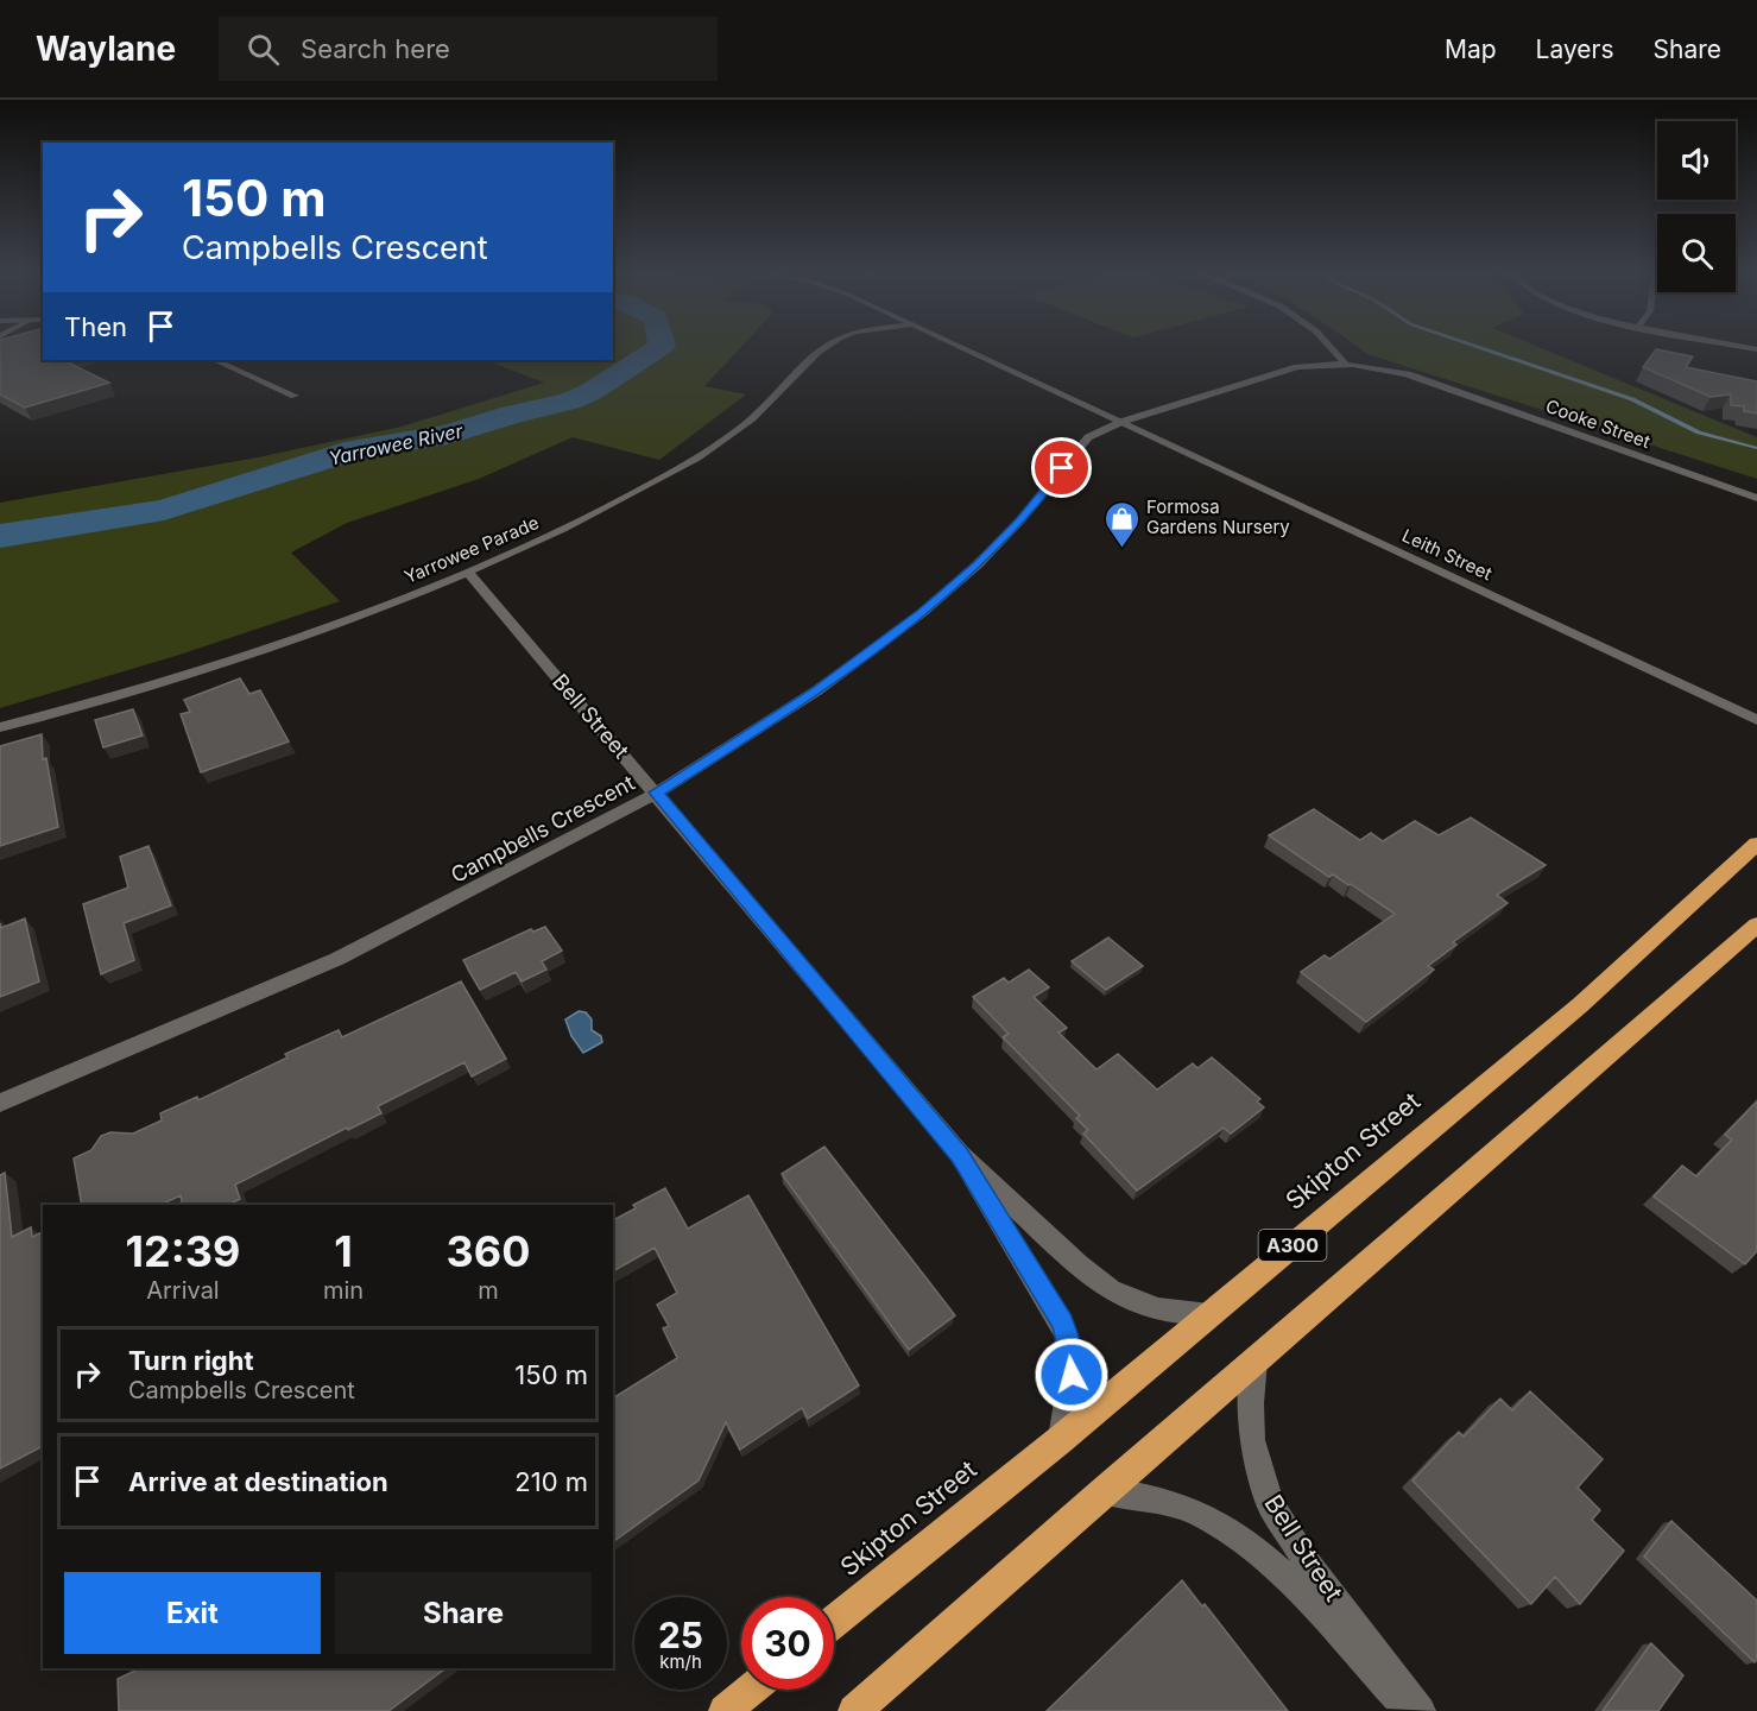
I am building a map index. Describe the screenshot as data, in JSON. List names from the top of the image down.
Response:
{
  "streets": {
    "highway": ["Skipton Street", "A300"],
    "street": [
      "Cooke Street",
      "Yarrowee Parade",
      "Leith Street",
      "Bell Street",
      "Campbells Crescent"
    ]
  },
  "crossings": [
    ["Cooke Street", "Campbells Crescent"],
    ["Yarrowee Parade", "Bell Street"],
    ["Leith Street", "Campbells Crescent"],
    ["Bell Street", "Campbells Crescent"],
    ["Bell Street", "Skipton Street"],
    ["Bell Street", "A300"]
  ],
  "water": ["Yarrowee River"],
  "places": {
    "shop": ["Formosa Gardens Nursery"]
  },
  "page": {
    "header": "Waylane",
    "search": "Search here",
    "nav": ["Map", "Layers", "Share"],
    "turn": ["150 m", "Campbells Crescent"],
    "then": "Then",
    "eta": [
      "12:39",
      "Arrival",
      "1",
      "min",
      "360",
      "m"
    ],
    "list": [
      {
        "name": "Turn right",
        "note": "Campbells Crescent",
        "value": "150 m"
      },
      {
        "name": "Arrive at destination",
        "value": "210 m"
      }
    ],
    "buttons": ["Exit", "Share"],
    "speed": "25 km/h",
    "limit": "30"
  }
}
